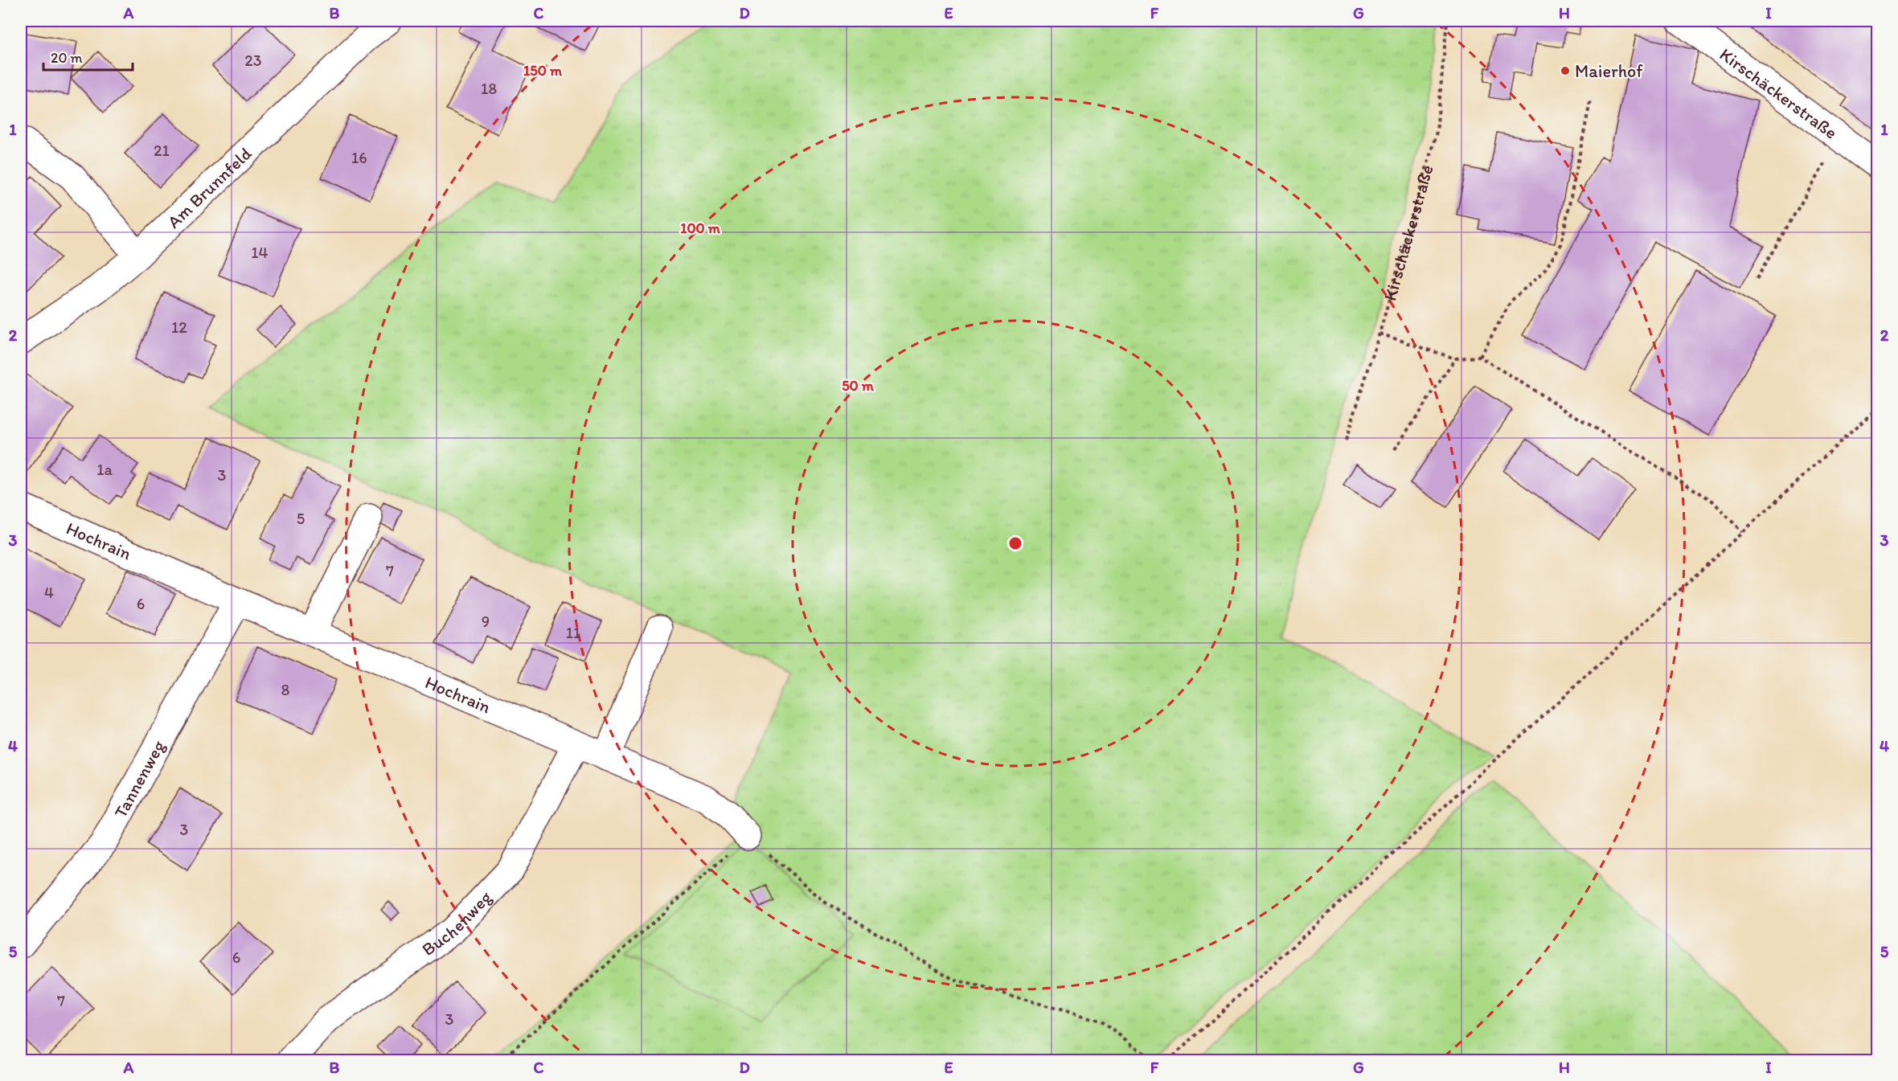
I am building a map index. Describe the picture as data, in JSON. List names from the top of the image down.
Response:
{
  "streets": {
    "street": [
      "Kirschäckerstraße",
      "Am Brunnfeld",
      "Hochrain",
      "Tannenweg",
      "Buchenweg"
    ]
  },
  "crossings": [
    ["Hochrain", "Tannenweg"],
    ["Hochrain", "Buchenweg"]
  ],
  "places": ["Maierhof"],
  "house_numbers": [
    "23",
    "18",
    "21",
    "16",
    "14",
    "12",
    "1a",
    "3",
    "5",
    "7",
    "4",
    "6",
    "9",
    "11",
    "8",
    "3",
    "6",
    "7",
    "3"
  ],
  "scale_bar": "20 m",
  "grid": {
    "columns": [
      "A",
      "B",
      "C",
      "D",
      "E",
      "F",
      "G",
      "H",
      "I"
    ],
    "rows": [
      "1",
      "2",
      "3",
      "4",
      "5"
    ]
  },
  "rings": ["150 m", "100 m", "50 m"]
}
